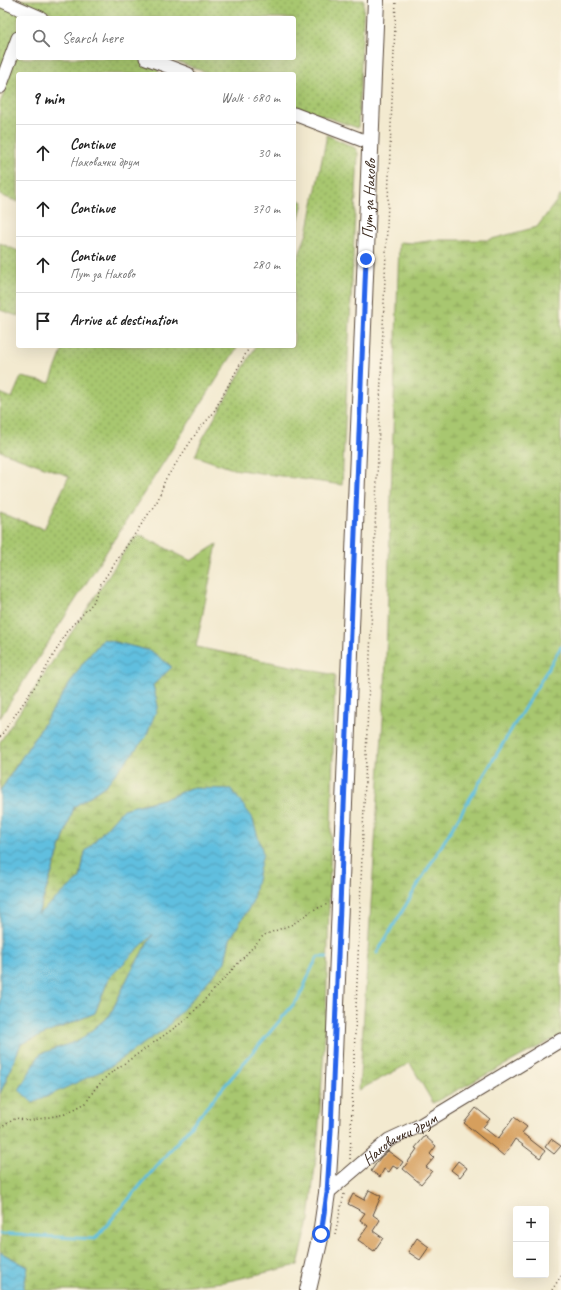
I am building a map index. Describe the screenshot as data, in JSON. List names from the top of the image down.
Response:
{
  "streets": {
    "main road": ["Пут за Наково"],
    "street": ["Наковачки друм"]
  },
  "crossings": [
    ["Пут за Наково", "Наковачки друм"]
  ],
  "page": {
    "search": "Search here",
    "heading": ["9 min", "Walk · 680 m"],
    "list": [
      ["Continue", "Наковачки друм", "30 m"],
      ["Continue", "370 m"],
      ["Continue", "Пут за Наково", "280 m"],
      "Arrive at destination"
    ],
    "map_buttons": ["+", "−"]
  }
}
